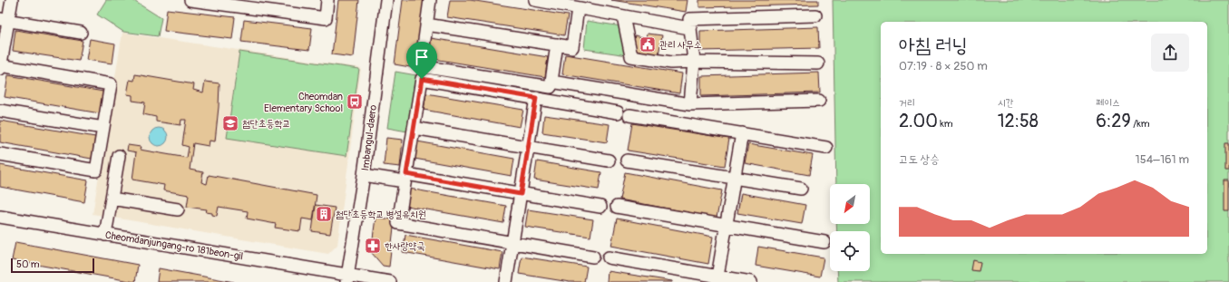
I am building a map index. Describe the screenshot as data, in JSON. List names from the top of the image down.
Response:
{
  "streets": {
    "street": ["Imbangul-daero", "Cheomdanjungang-ro 181beon-gil"]
  },
  "crossings": [
    ["Imbangul-daero", "Cheomdanjungang-ro 181beon-gil"]
  ],
  "places": {
    "public building": ["관리 사무소"],
    "bus stop": ["Cheomdan Elementary School"],
    "school or university": ["첨단초등학교"],
    "building": ["첨단초등학교 병설유치원"],
    "pharmacy": ["한사랑약국"]
  },
  "scale_bar": "50 m",
  "north": "bottom left",
  "page": {
    "heading": ["아침 러닝", "07:19 · 8 × 250 m"],
    "stats": [
      ["거리", "2.00 km"],
      ["시간", "12:58"],
      ["페이스", "6:29 /km"]
    ],
    "chart": ["고도 상승", "154–161 m"],
    "scale": "50 m"
  }
}
